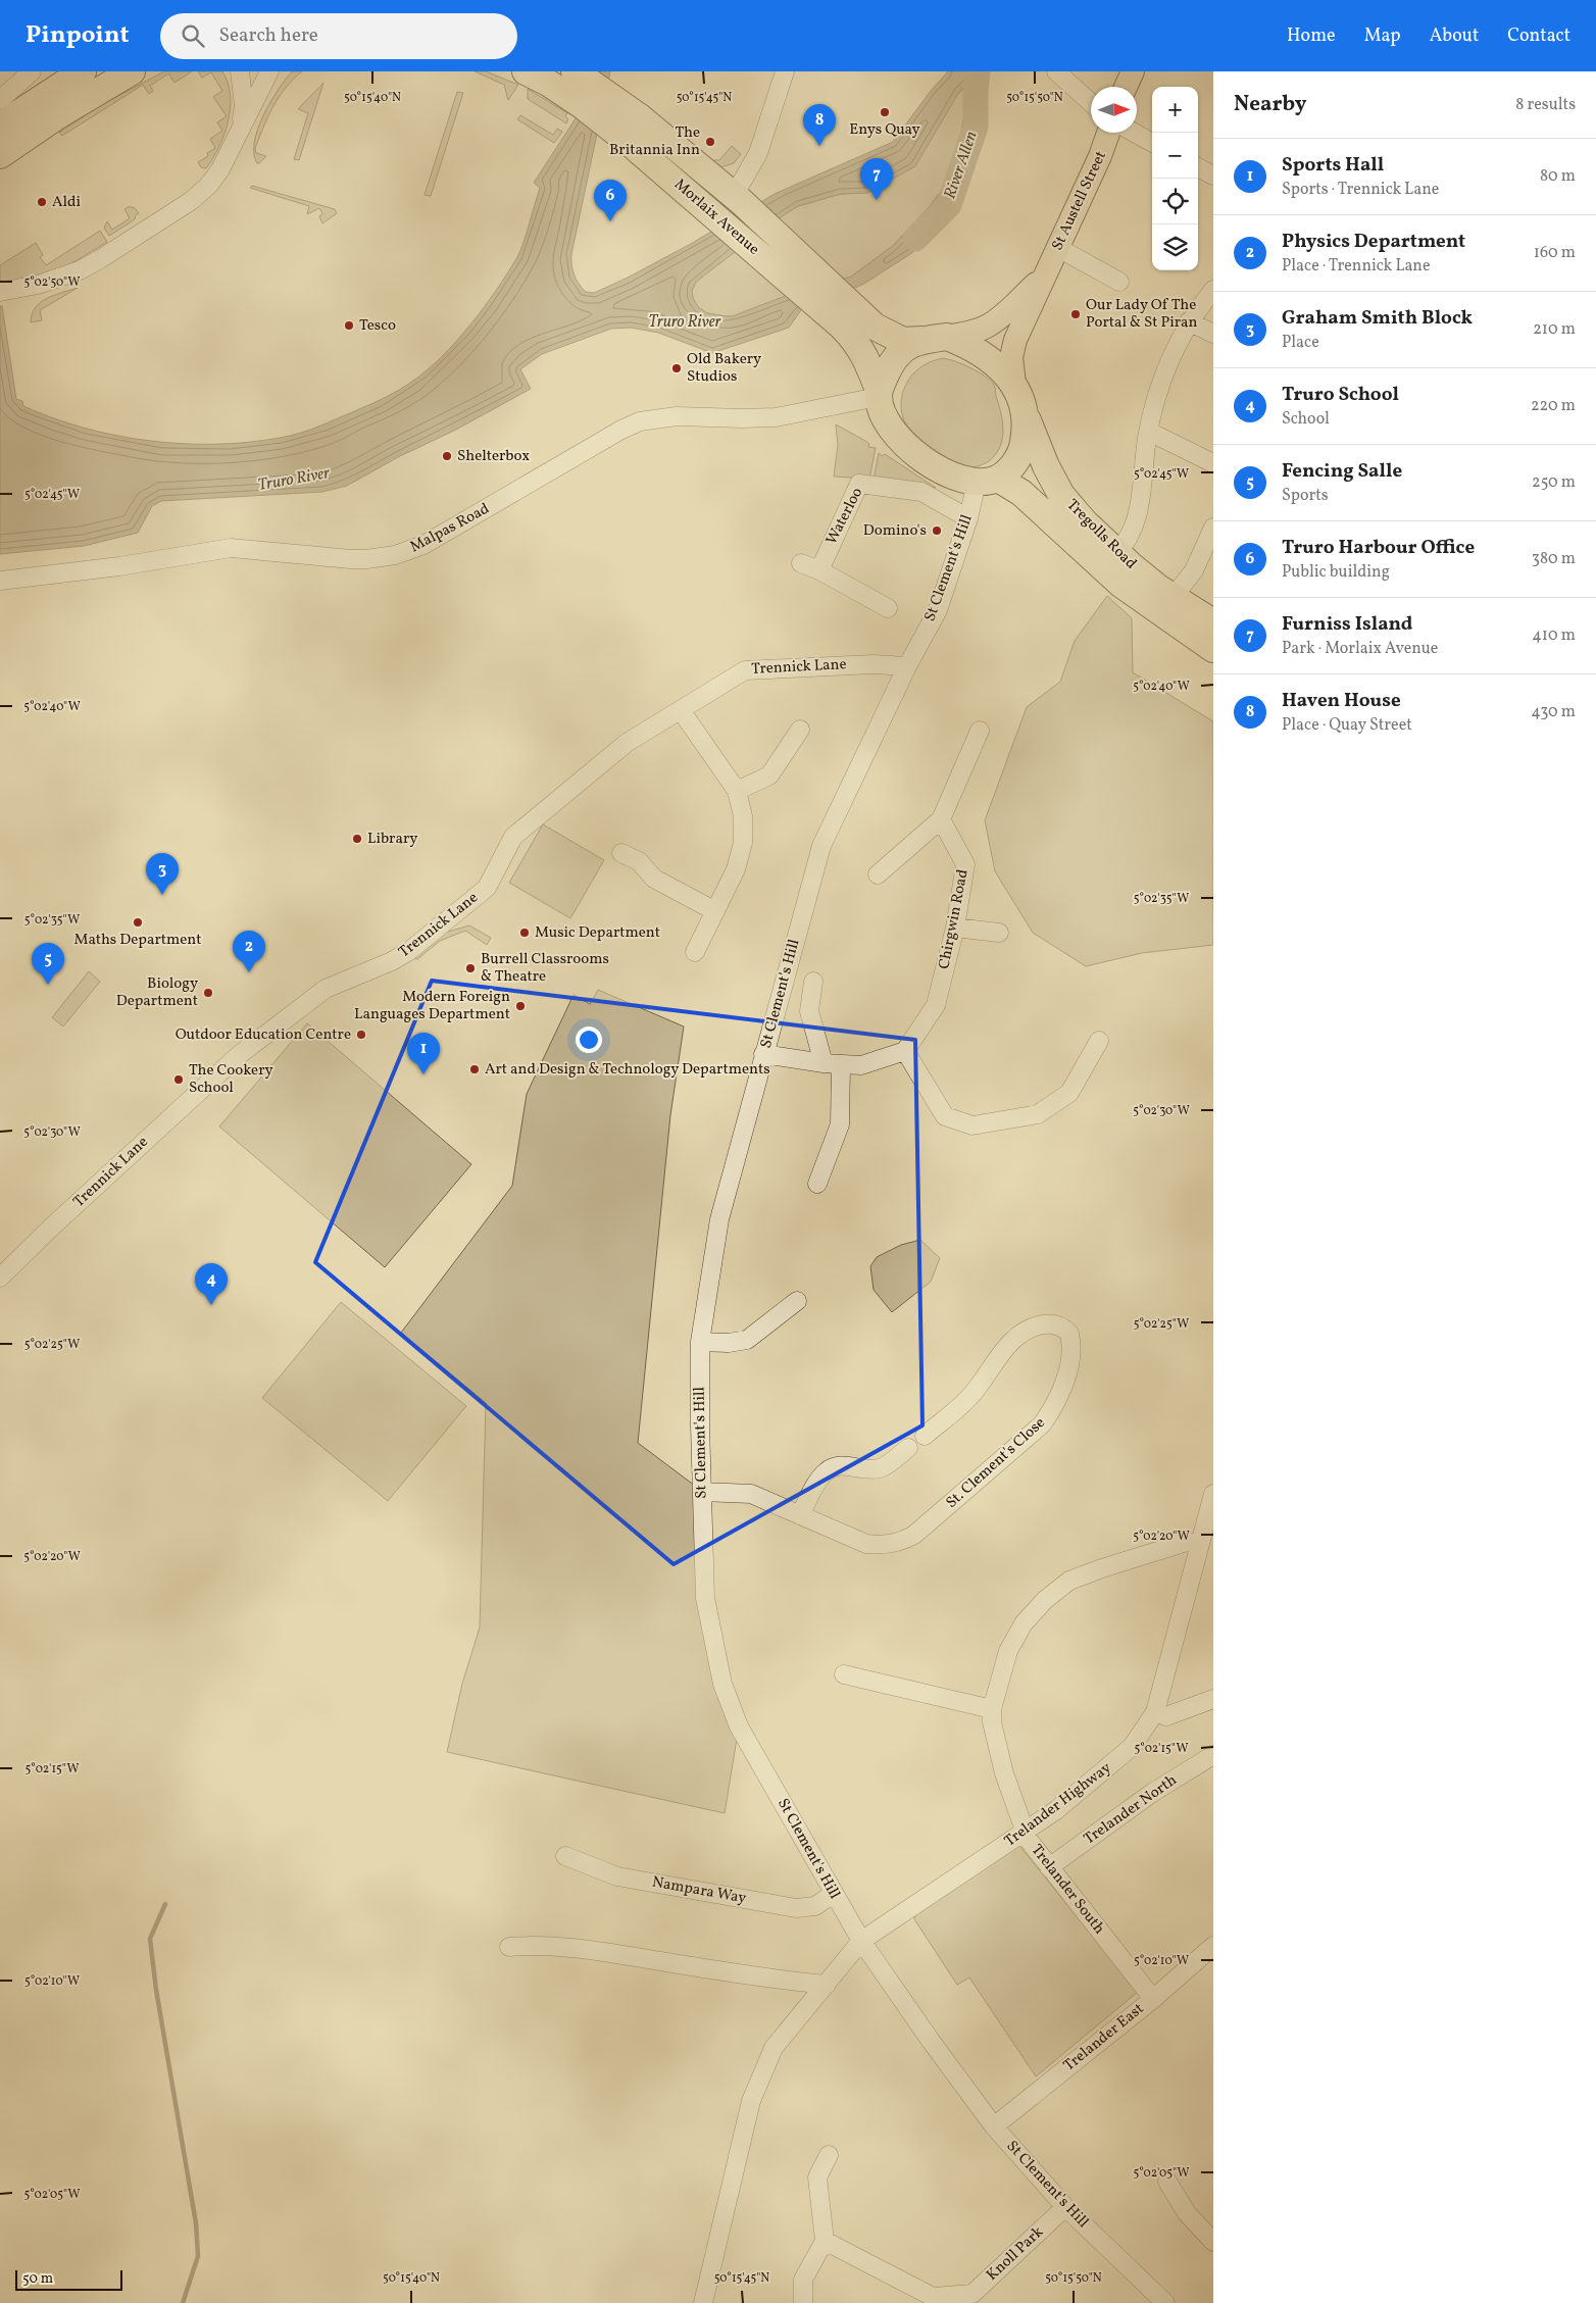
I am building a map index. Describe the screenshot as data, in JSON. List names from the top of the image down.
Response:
{
  "streets": {
    "highway": ["Morlaix Avenue", "Tregolls Road"],
    "main road": ["St Austell Street"],
    "street": [
      "Waterloo",
      "Malpas Road",
      "St Clement's Hill",
      "Trennick Lane",
      "Chirgwin Road",
      "St. Clement's Close",
      "Trelander Highway",
      "Trelander North",
      "Trelander South",
      "Nampara Way",
      "Trelander East",
      "Knoll Park"
    ]
  },
  "crossings": [
    ["St Austell Street", "Morlaix Avenue"],
    ["St Austell Street", "Malpas Road"],
    ["St Austell Street", "Tregolls Road"],
    ["St Austell Street", "St Clement's Hill"],
    ["Morlaix Avenue", "Malpas Road"],
    ["Morlaix Avenue", "Tregolls Road"],
    ["Morlaix Avenue", "St Clement's Hill"],
    ["Waterloo", "St Clement's Hill"],
    ["Malpas Road", "Tregolls Road"],
    ["Malpas Road", "St Clement's Hill"],
    ["Tregolls Road", "St Clement's Hill"],
    ["St Clement's Hill", "Trennick Lane"],
    ["St Clement's Hill", "St. Clement's Close"],
    ["St Clement's Hill", "Trelander Highway"],
    ["St Clement's Hill", "Nampara Way"],
    ["St Clement's Hill", "Trelander East"],
    ["St Clement's Hill", "Knoll Park"],
    ["Trelander Highway", "Trelander South"],
    ["Trelander North", "Trelander South"],
    ["Trelander South", "Trelander East"]
  ],
  "water": ["River Allen", "Truro River"],
  "places": [
    "Enys Quay",
    "The Britannia Inn",
    "Aldi",
    "Our Lady Of The Portal & St Piran",
    "Tesco",
    "Old Bakery Studios",
    "Shelterbox",
    "Domino's",
    "Library",
    "Maths Department",
    "Music Department",
    "Burrell Classrooms & Theatre",
    "Biology Department",
    "Modern Foreign Languages Department",
    "Outdoor Education Centre",
    "Art and Design & Technology Departments",
    "The Cookery School"
  ],
  "scale_bar": "50 m",
  "north": "right",
  "page": {
    "header": "Pinpoint",
    "search": "Search here",
    "nav": [
      "Home",
      "Map",
      "About",
      "Contact"
    ],
    "heading": ["Nearby", "8 results"],
    "map_buttons": ["+", "−"],
    "pins": [
      "8",
      "7",
      "6",
      "3",
      "2",
      "5",
      "1",
      "4"
    ],
    "list": [
      {
        "mark": "1",
        "name": "Sports Hall",
        "note": "Sports · Trennick Lane",
        "value": "80 m"
      },
      {
        "mark": "2",
        "name": "Physics Department",
        "note": "Place · Trennick Lane",
        "value": "160 m"
      },
      {
        "mark": "3",
        "name": "Graham Smith Block",
        "note": "Place",
        "value": "210 m"
      },
      {
        "mark": "4",
        "name": "Truro School",
        "note": "School",
        "value": "220 m"
      },
      {
        "mark": "5",
        "name": "Fencing Salle",
        "note": "Sports",
        "value": "250 m"
      },
      {
        "mark": "6",
        "name": "Truro Harbour Office",
        "note": "Public building",
        "value": "380 m"
      },
      {
        "mark": "7",
        "name": "Furniss Island",
        "note": "Park · Morlaix Avenue",
        "value": "410 m"
      },
      {
        "mark": "8",
        "name": "Haven House",
        "note": "Place · Quay Street",
        "value": "430 m"
      }
    ],
    "scale": "50 m"
  },
  "coordinates": [
    "50°15'40\"N",
    "50°15'45\"N",
    "50°15'50\"N",
    "5°02'50\"W",
    "5°02'45\"W",
    "5°02'40\"W",
    "5°02'35\"W",
    "5°02'30\"W",
    "5°02'25\"W",
    "5°02'20\"W",
    "5°02'15\"W",
    "5°02'10\"W",
    "5°02'05\"W"
  ]
}
